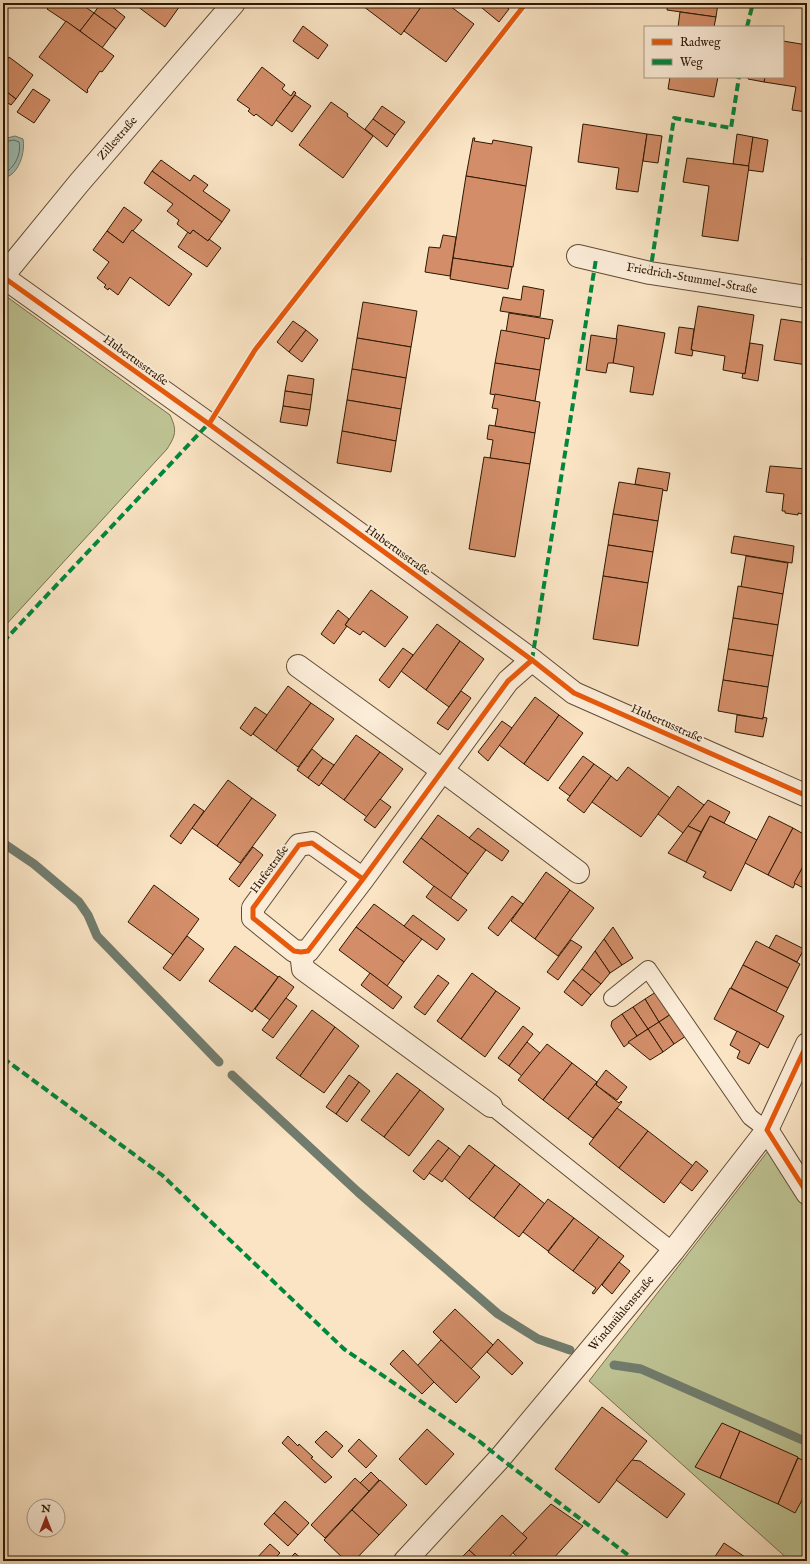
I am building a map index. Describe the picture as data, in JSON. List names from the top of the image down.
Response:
{
  "streets": {
    "street": [
      "Zillestraße",
      "Friedrich-Stummel-Straße",
      "Hubertusstraße",
      "Hufestraße",
      "Windmühlenstraße"
    ]
  },
  "crossings": [
    ["Zillestraße", "Hubertusstraße"]
  ],
  "legend": ["Radweg", "Weg"],
  "north": "top"
}
